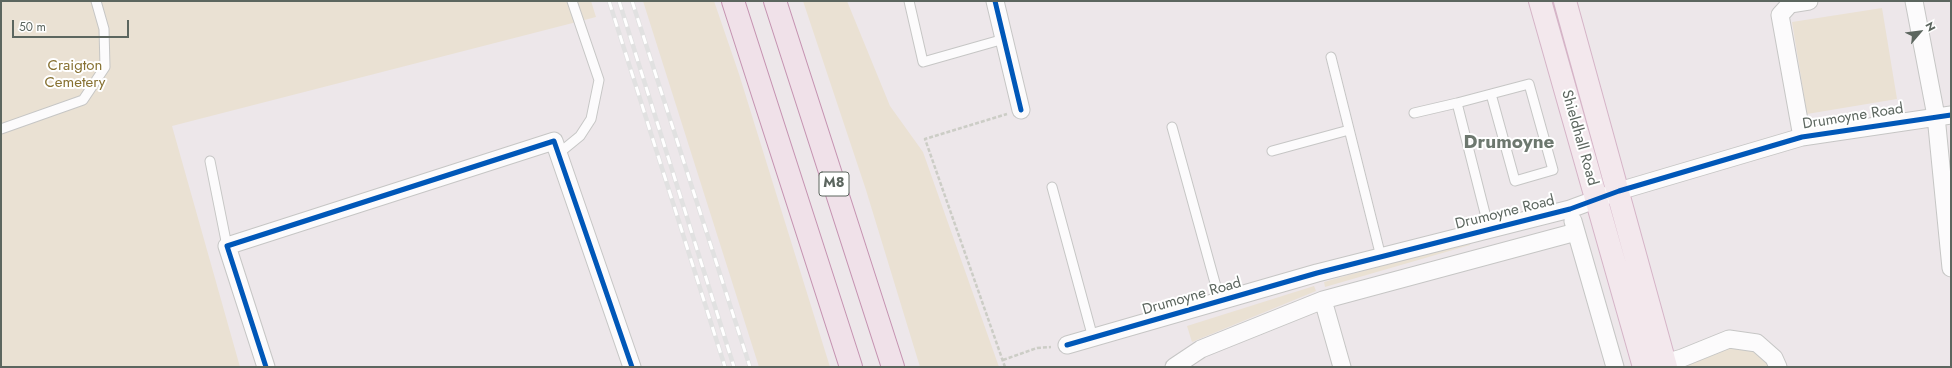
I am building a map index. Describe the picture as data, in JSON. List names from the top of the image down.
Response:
{
  "streets": {
    "highway": ["M8"],
    "main road": ["Shieldhall Road"],
    "street": ["Drumoyne Road"]
  },
  "crossings": [
    ["Drumoyne Road", "Shieldhall Road"]
  ],
  "districts": ["Drumoyne"],
  "parks": ["Craigton Cemetery"],
  "scale_bar": "50 m",
  "north": "top right"
}
